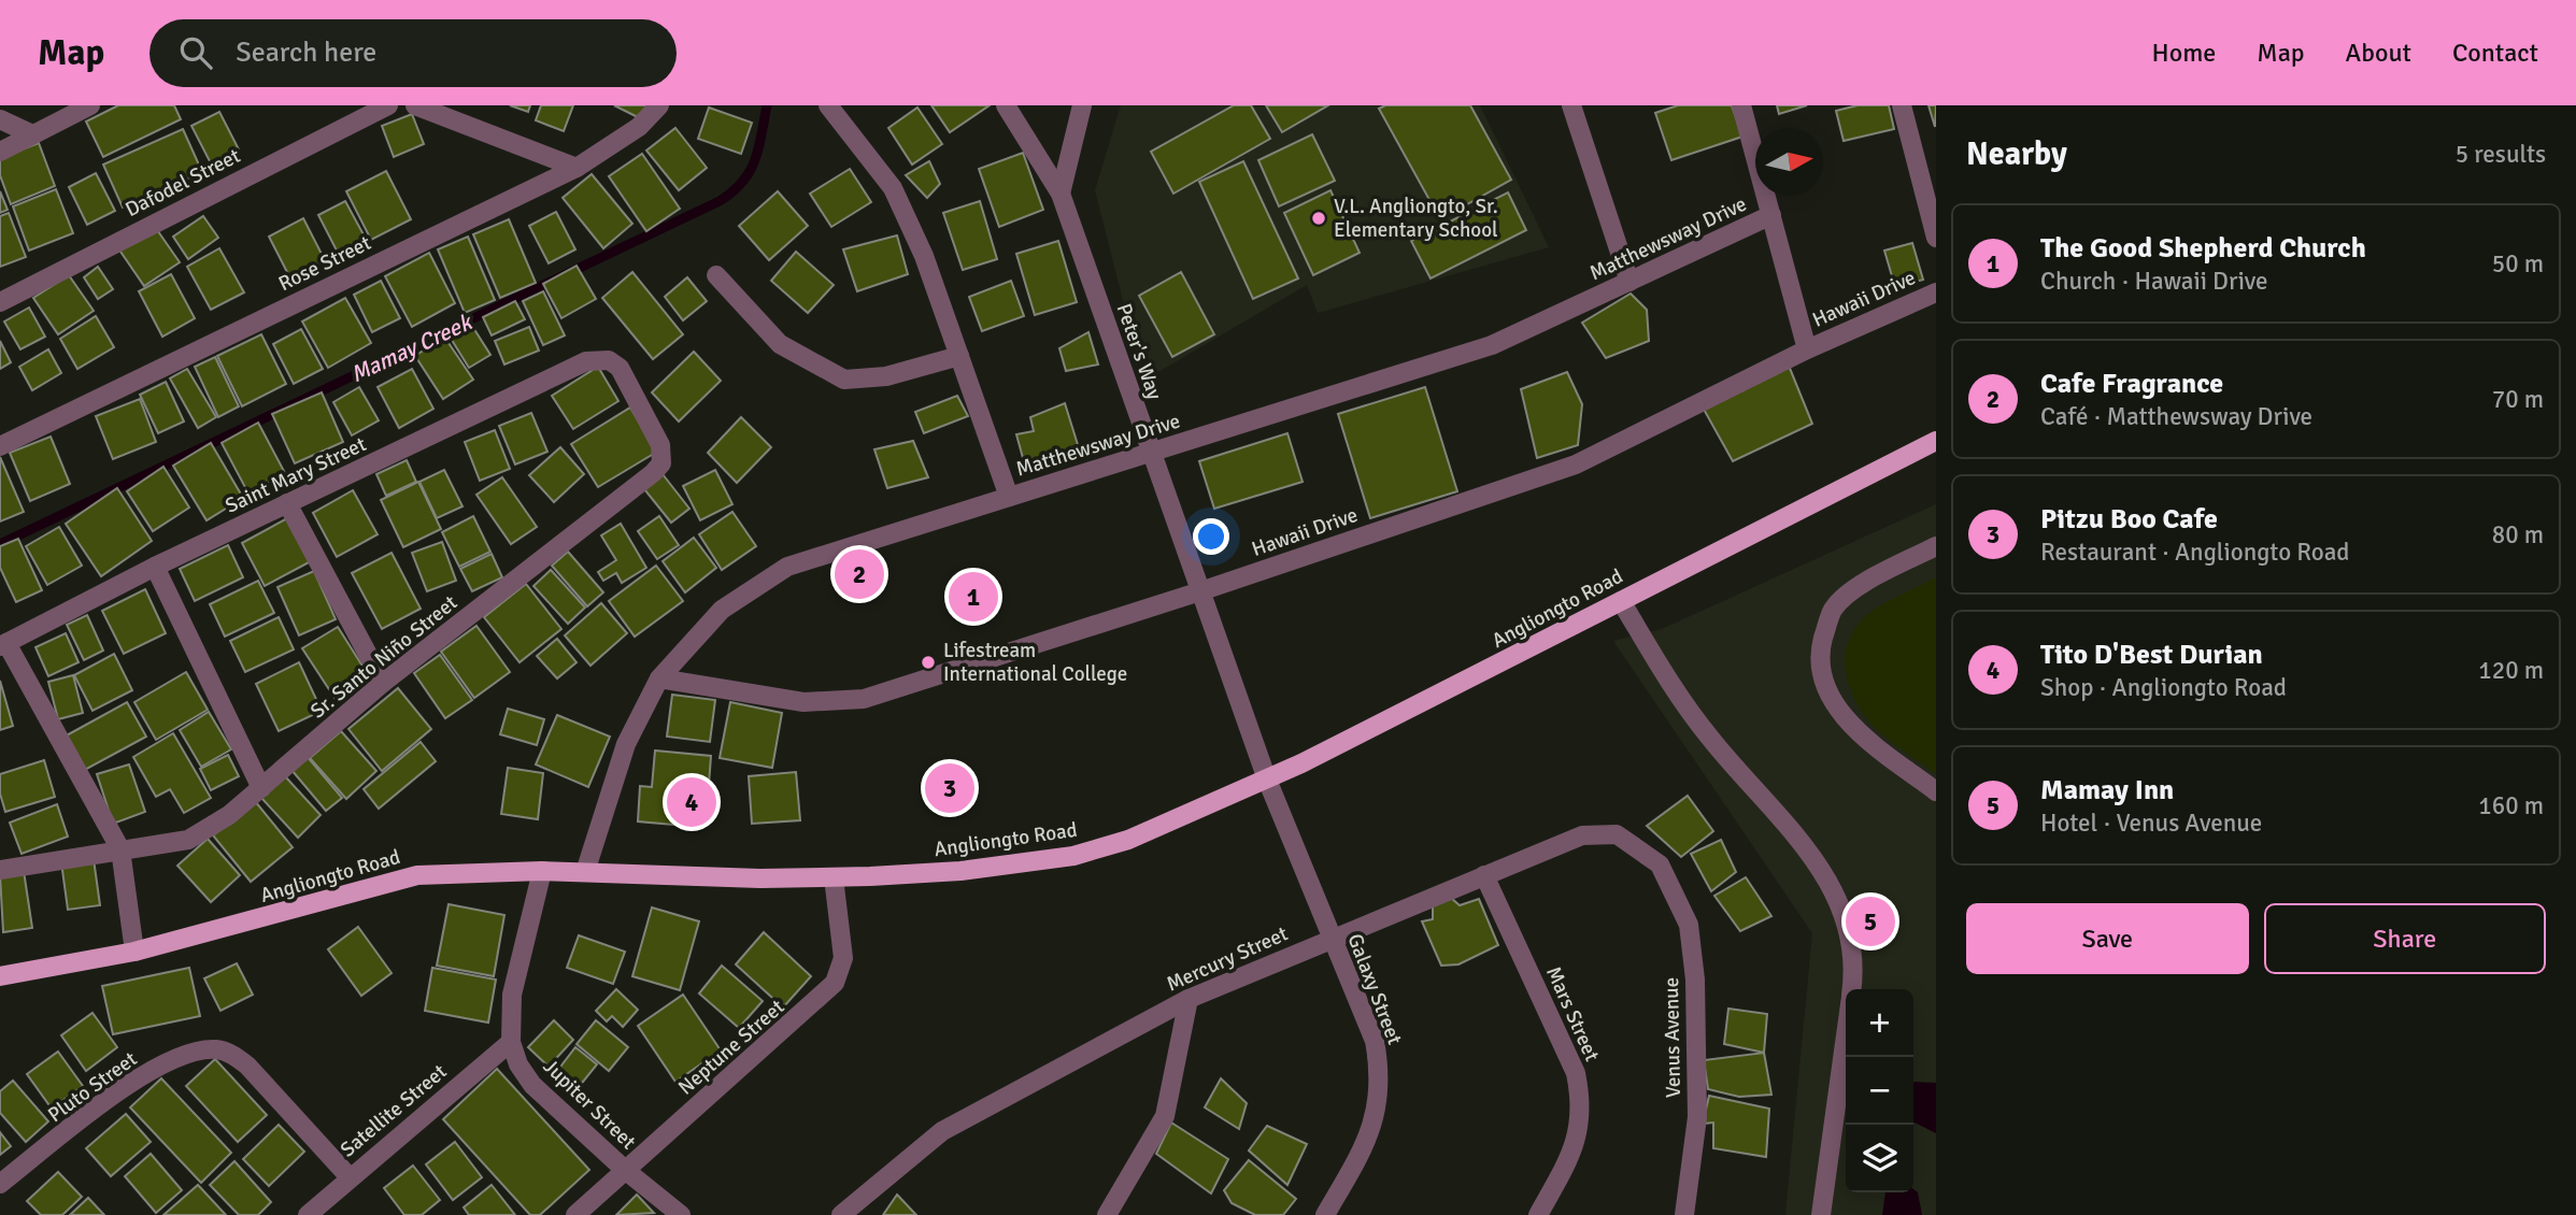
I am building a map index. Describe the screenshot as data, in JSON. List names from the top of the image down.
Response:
{
  "streets": {
    "main road": ["Angliongto Road"],
    "street": [
      "Dafodel Street",
      "Matthewsway Drive",
      "Rose Street",
      "Hawaii Drive",
      "Peter's Way",
      "Saint Mary Street",
      "Sr. Santo Niño Street",
      "Mercury Street",
      "Galaxy Street",
      "Mars Street",
      "Venus Avenue",
      "Neptune Street",
      "Pluto Street",
      "Jupiter Street",
      "Satellite Street"
    ]
  },
  "crossings": [
    ["Matthewsway Drive", "Hawaii Drive"],
    ["Matthewsway Drive", "Peter's Way"],
    ["Matthewsway Drive", "Angliongto Road"],
    ["Hawaii Drive", "Peter's Way"],
    ["Peter's Way", "Angliongto Road"],
    ["Peter's Way", "Galaxy Street"],
    ["Saint Mary Street", "Angliongto Road"],
    ["Saint Mary Street", "Sr. Santo Niño Street"],
    ["Angliongto Road", "Galaxy Street"],
    ["Angliongto Road", "Neptune Street"],
    ["Angliongto Road", "Jupiter Street"],
    ["Mercury Street", "Galaxy Street"],
    ["Mercury Street", "Mars Street"],
    ["Mercury Street", "Venus Avenue"],
    ["Neptune Street", "Jupiter Street"],
    ["Pluto Street", "Satellite Street"],
    ["Jupiter Street", "Satellite Street"]
  ],
  "water": ["Mamay Creek"],
  "places": ["V.L. Angliongto, Sr. Elementary School", "Lifestream International College"],
  "north": "right",
  "page": {
    "header": "Map",
    "search": "Search here",
    "nav": [
      "Home",
      "Map",
      "About",
      "Contact"
    ],
    "heading": ["Nearby", "5 results"],
    "list": [
      {
        "mark": "1",
        "name": "The Good Shepherd Church",
        "note": "Church · Hawaii Drive",
        "value": "50 m"
      },
      {
        "mark": "2",
        "name": "Cafe Fragrance",
        "note": "Café · Matthewsway Drive",
        "value": "70 m"
      },
      {
        "mark": "3",
        "name": "Pitzu Boo Cafe",
        "note": "Restaurant · Angliongto Road",
        "value": "80 m"
      },
      {
        "mark": "4",
        "name": "Tito D'Best Durian",
        "note": "Shop · Angliongto Road",
        "value": "120 m"
      },
      {
        "mark": "5",
        "name": "Mamay Inn",
        "note": "Hotel · Venus Avenue",
        "value": "160 m"
      }
    ],
    "pins": [
      "2",
      "1",
      "3",
      "4",
      "5"
    ],
    "buttons": ["Save", "Share"],
    "map_buttons": ["+", "−"]
  }
}
